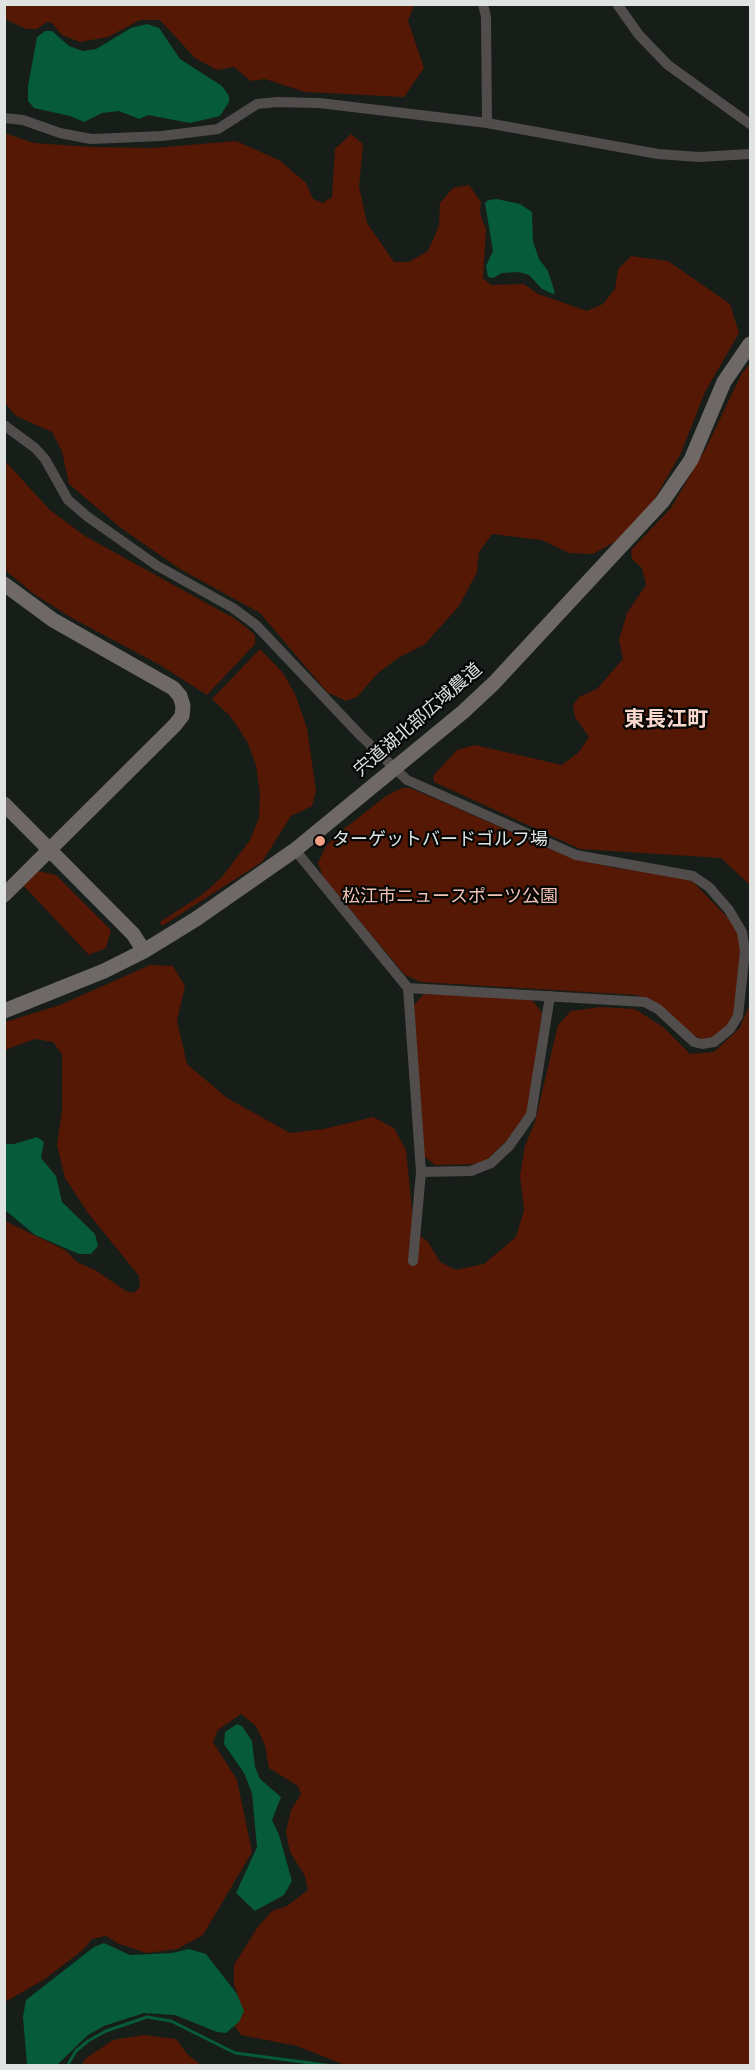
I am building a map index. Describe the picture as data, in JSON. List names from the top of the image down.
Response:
{
  "streets": {
    "street": ["宍道湖北部広域農道"]
  },
  "districts": ["東長江町"],
  "parks": ["松江市ニュースポーツ公園"],
  "places": ["ターゲットバードゴルフ場"]
}
